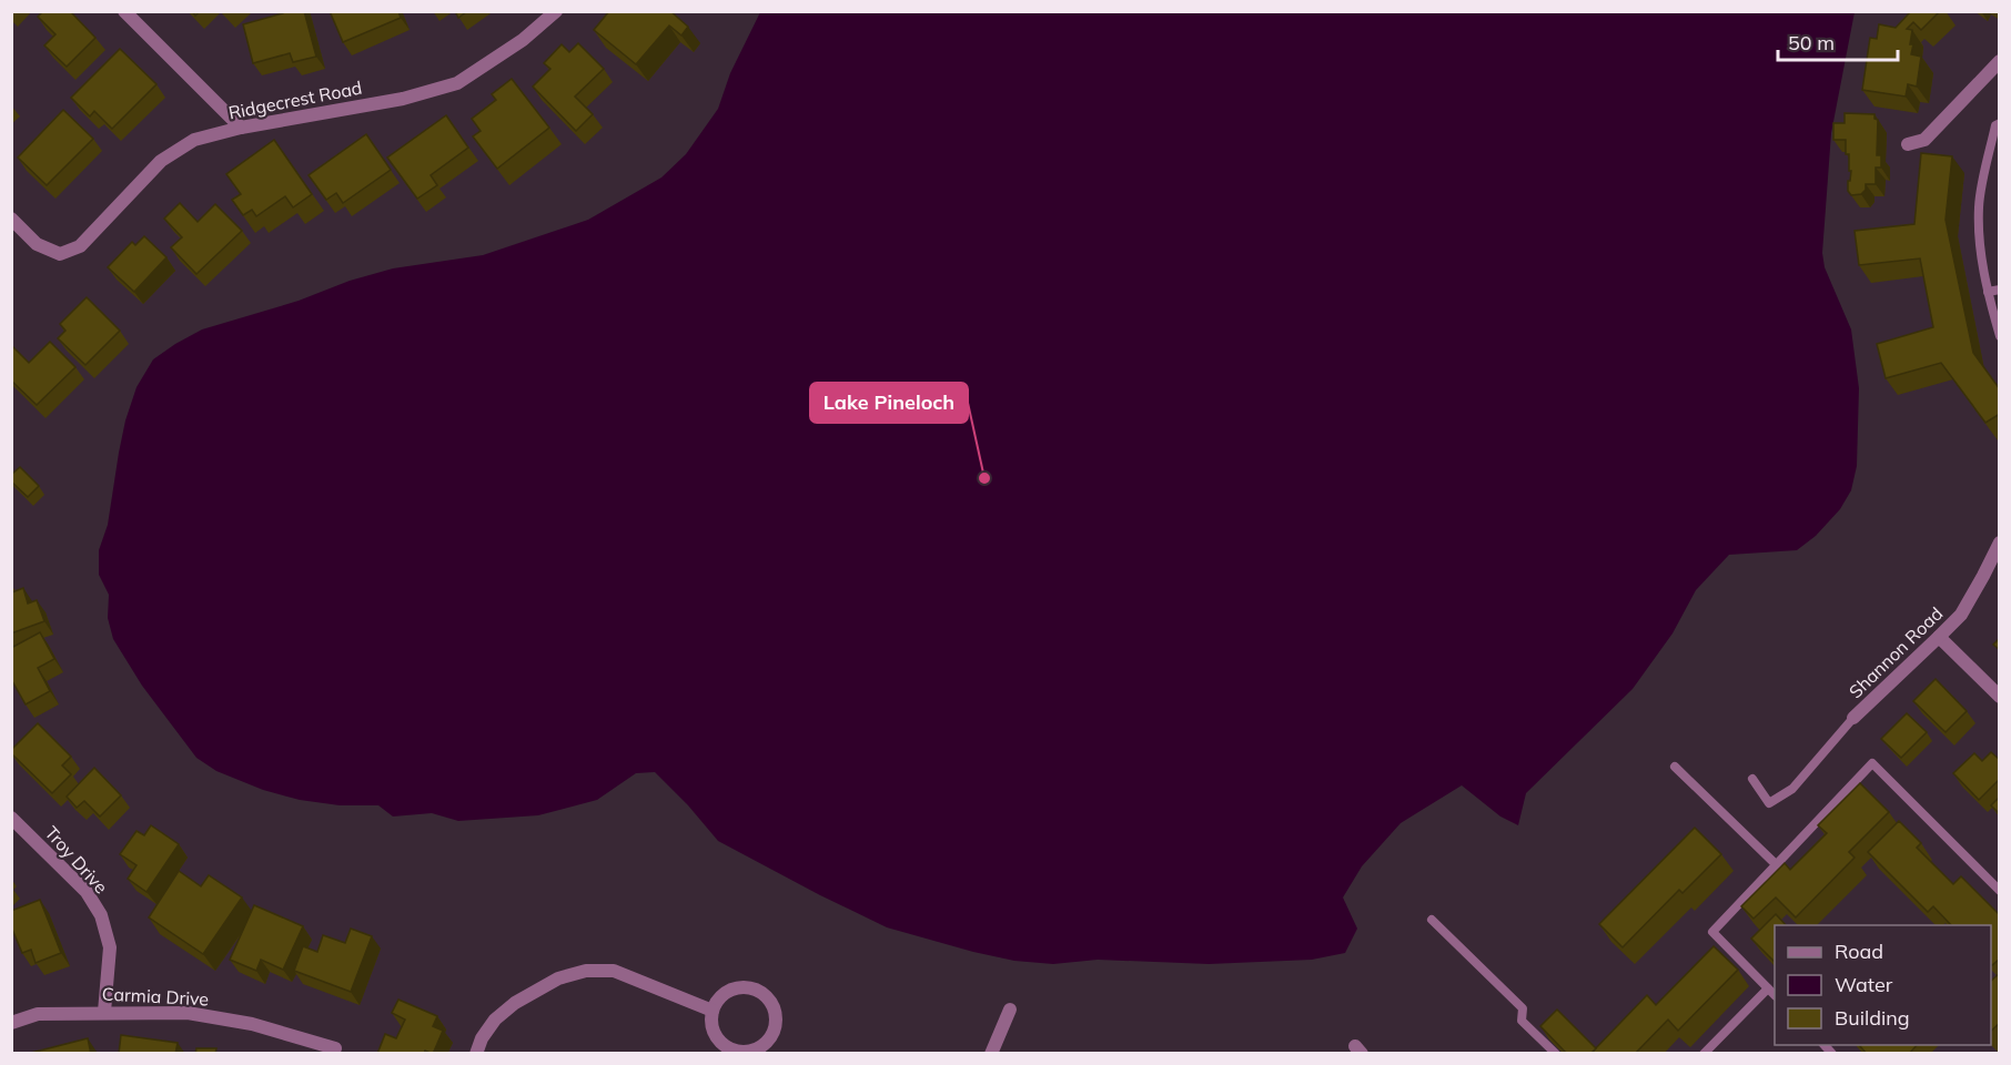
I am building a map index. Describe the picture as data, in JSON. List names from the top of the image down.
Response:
{
  "streets": {
    "street": [
      "Ridgecrest Road",
      "Shannon Road",
      "Troy Drive",
      "Carmia Drive"
    ]
  },
  "crossings": [
    ["Troy Drive", "Carmia Drive"]
  ],
  "places": ["Lake Pineloch"],
  "legend": ["Road", "Water", "Building"],
  "scale_bar": "50 m"
}
